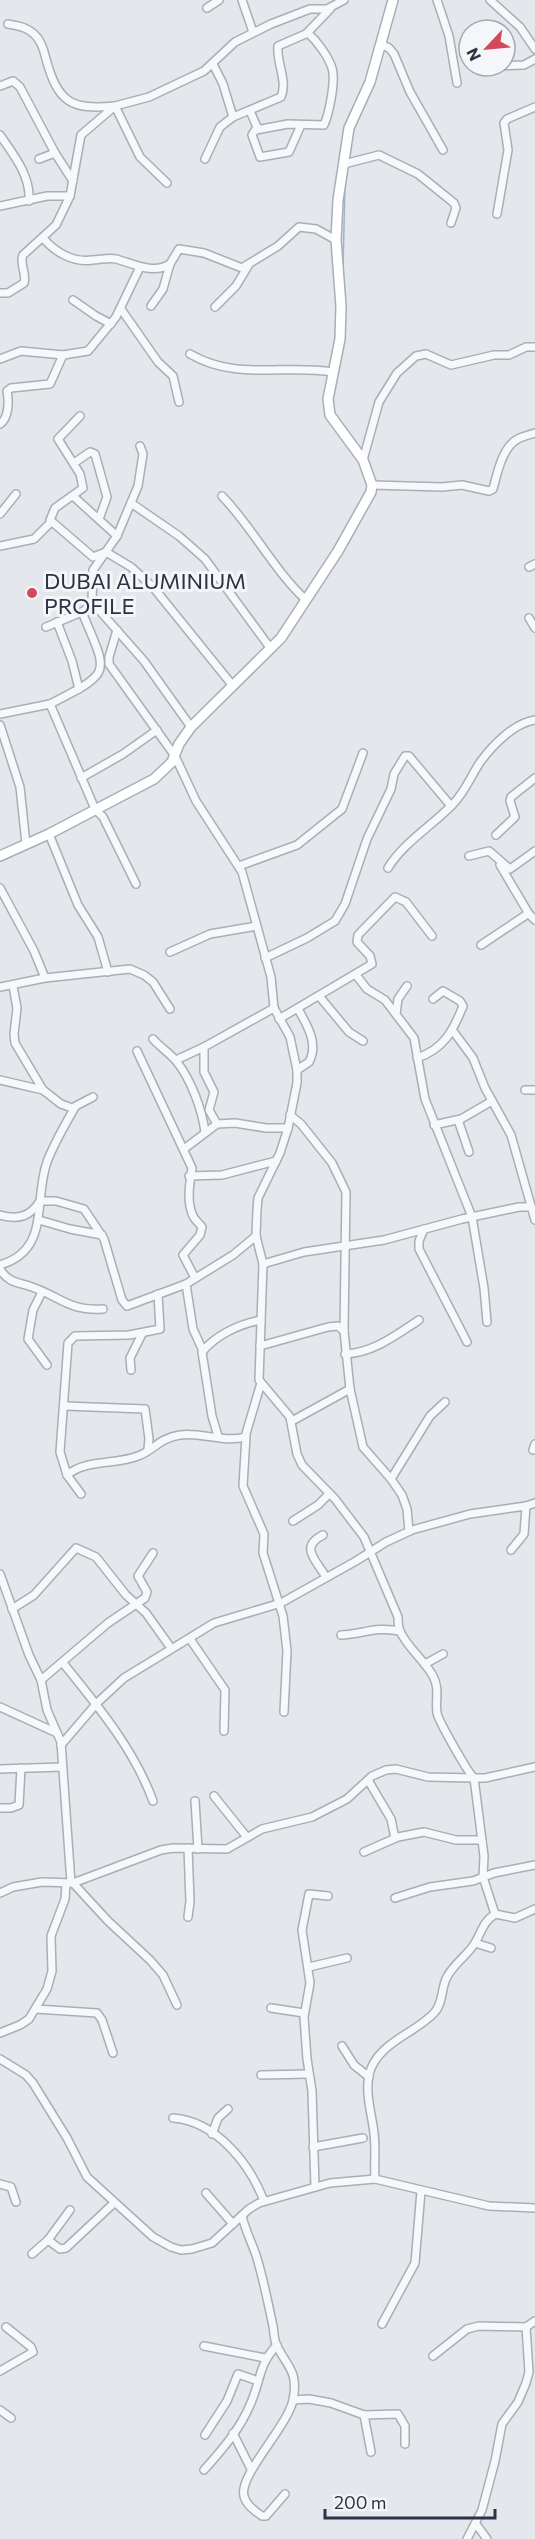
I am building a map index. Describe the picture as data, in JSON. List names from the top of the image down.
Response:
{
  "places": ["DUBAI ALUMINIUM PROFILE"],
  "scale_bar": "200 m",
  "north": "bottom left"
}
